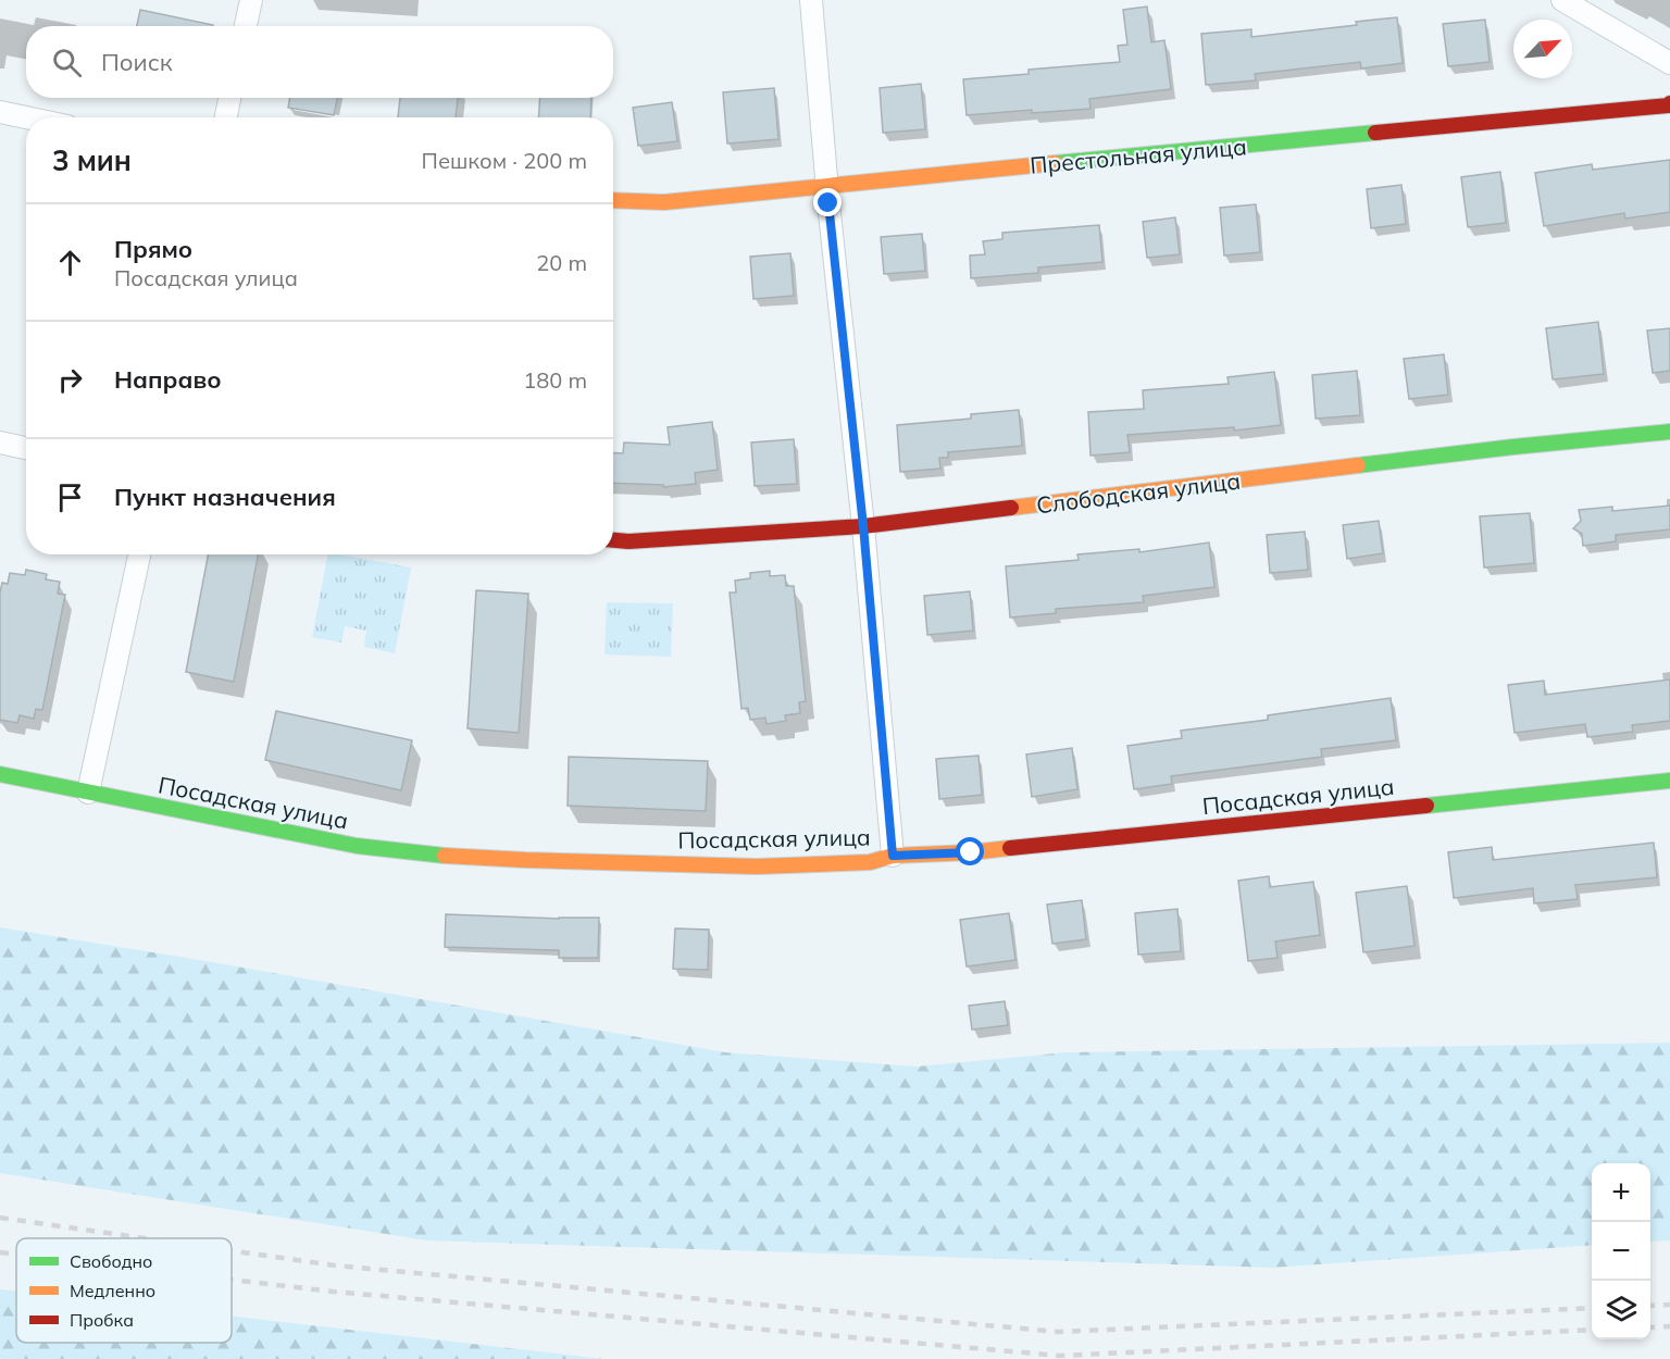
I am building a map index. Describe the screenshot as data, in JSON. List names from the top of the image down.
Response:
{
  "streets": {
    "street": ["Престольная улица", "Слободская улица", "Посадская улица"]
  },
  "legend": ["Свободно", "Медленно", "Пробка"],
  "north": "top right",
  "page": {
    "search": "Поиск",
    "heading": ["3 мин", "Пешком · 200 m"],
    "list": [
      ["Прямо", "Посадская улица", "20 m"],
      ["Направо", "180 m"],
      "Пункт назначения"
    ],
    "map_buttons": ["+", "−"]
  }
}
